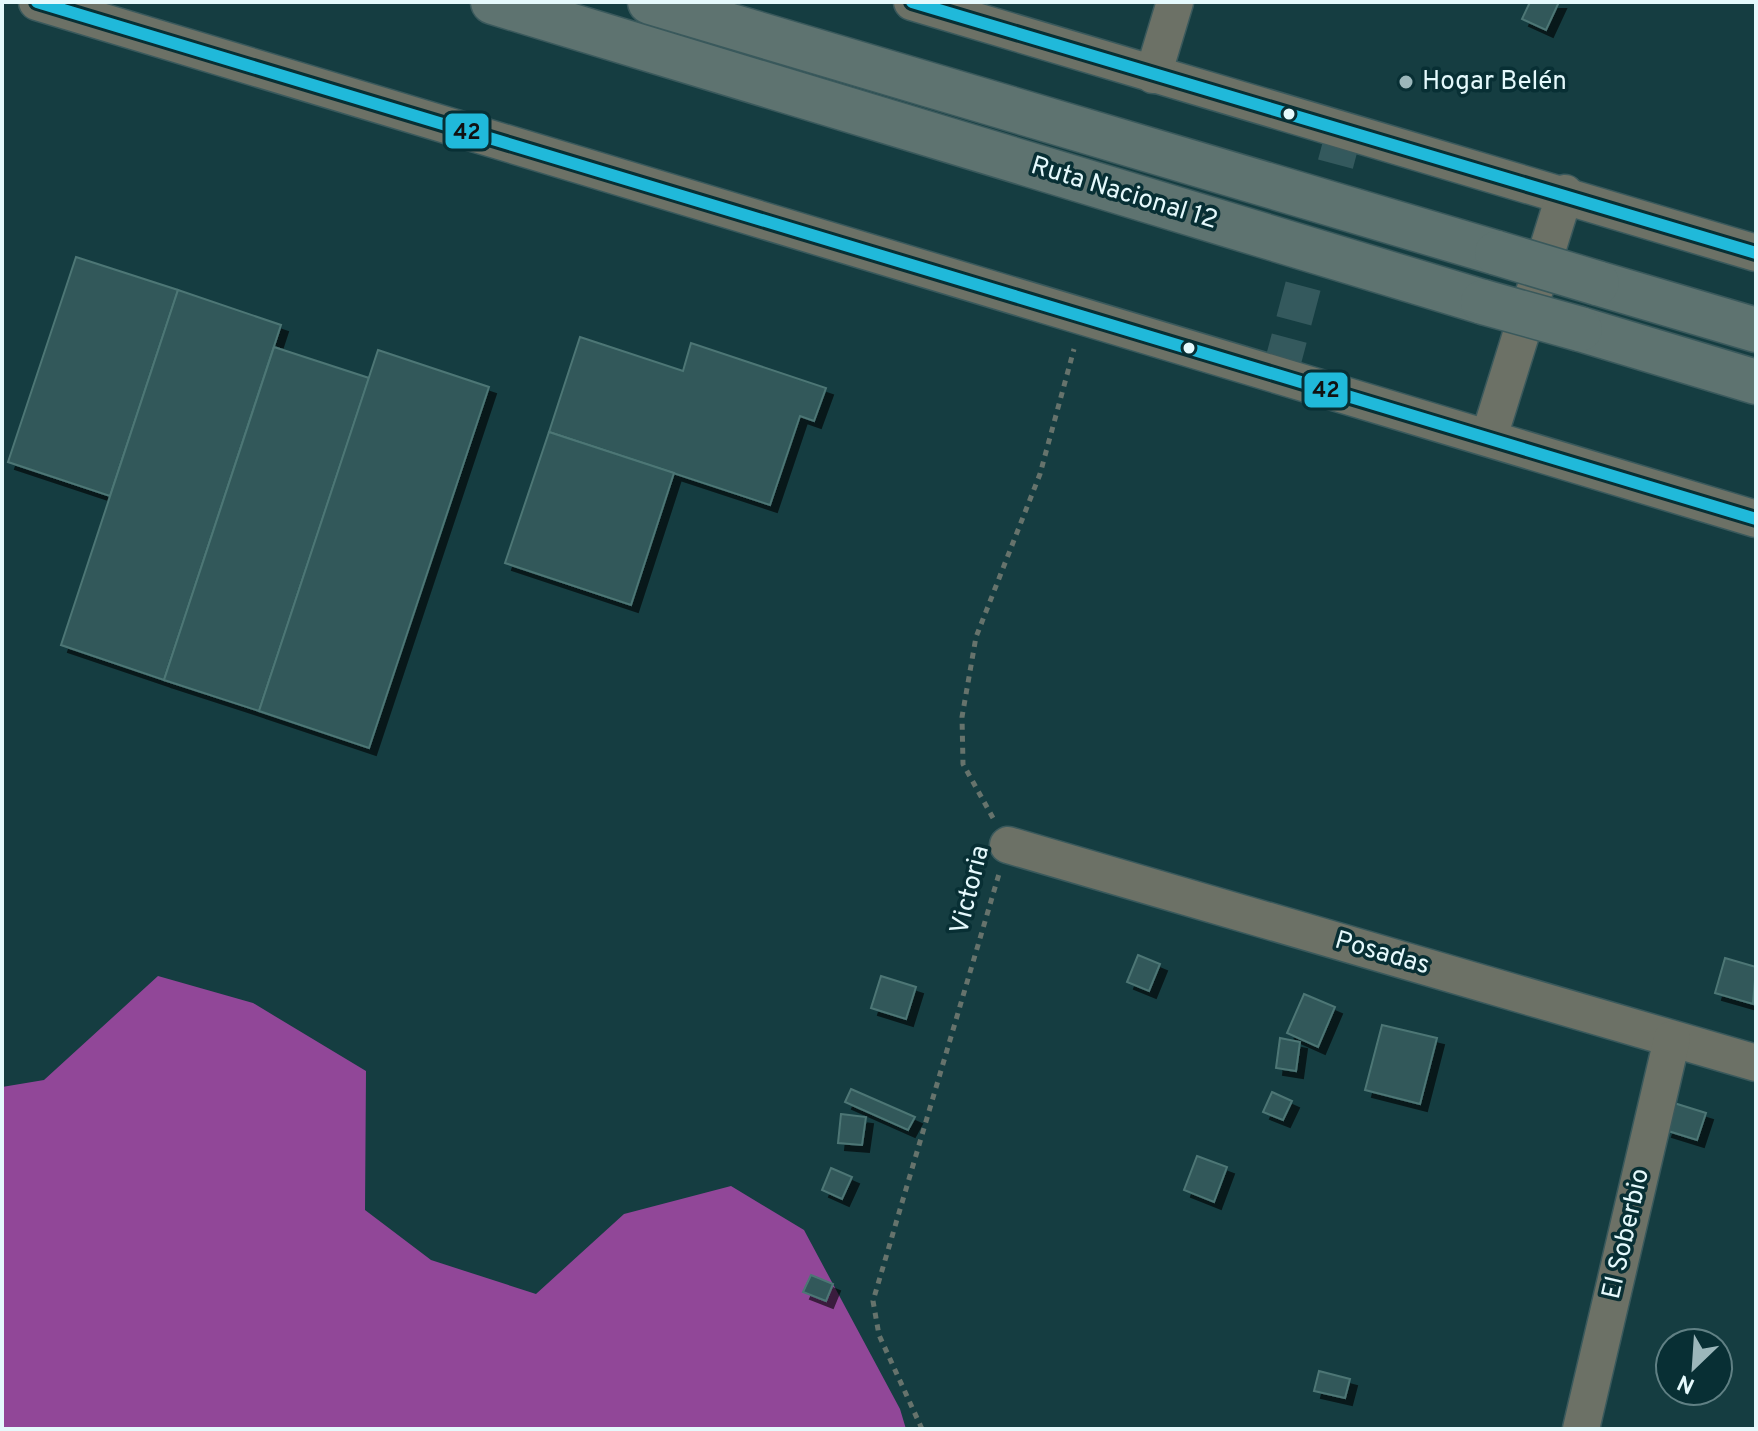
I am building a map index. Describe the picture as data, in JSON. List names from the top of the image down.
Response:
{
  "streets": {
    "highway": ["Ruta Nacional 12"],
    "street": ["Posadas", "El Soberbio"],
    "path": ["Victoria"]
  },
  "crossings": [
    ["Victoria", "Posadas"],
    ["Posadas", "El Soberbio"]
  ],
  "places": ["Hogar Belén"],
  "lines": ["transit line 42"],
  "north": "bottom left"
}
